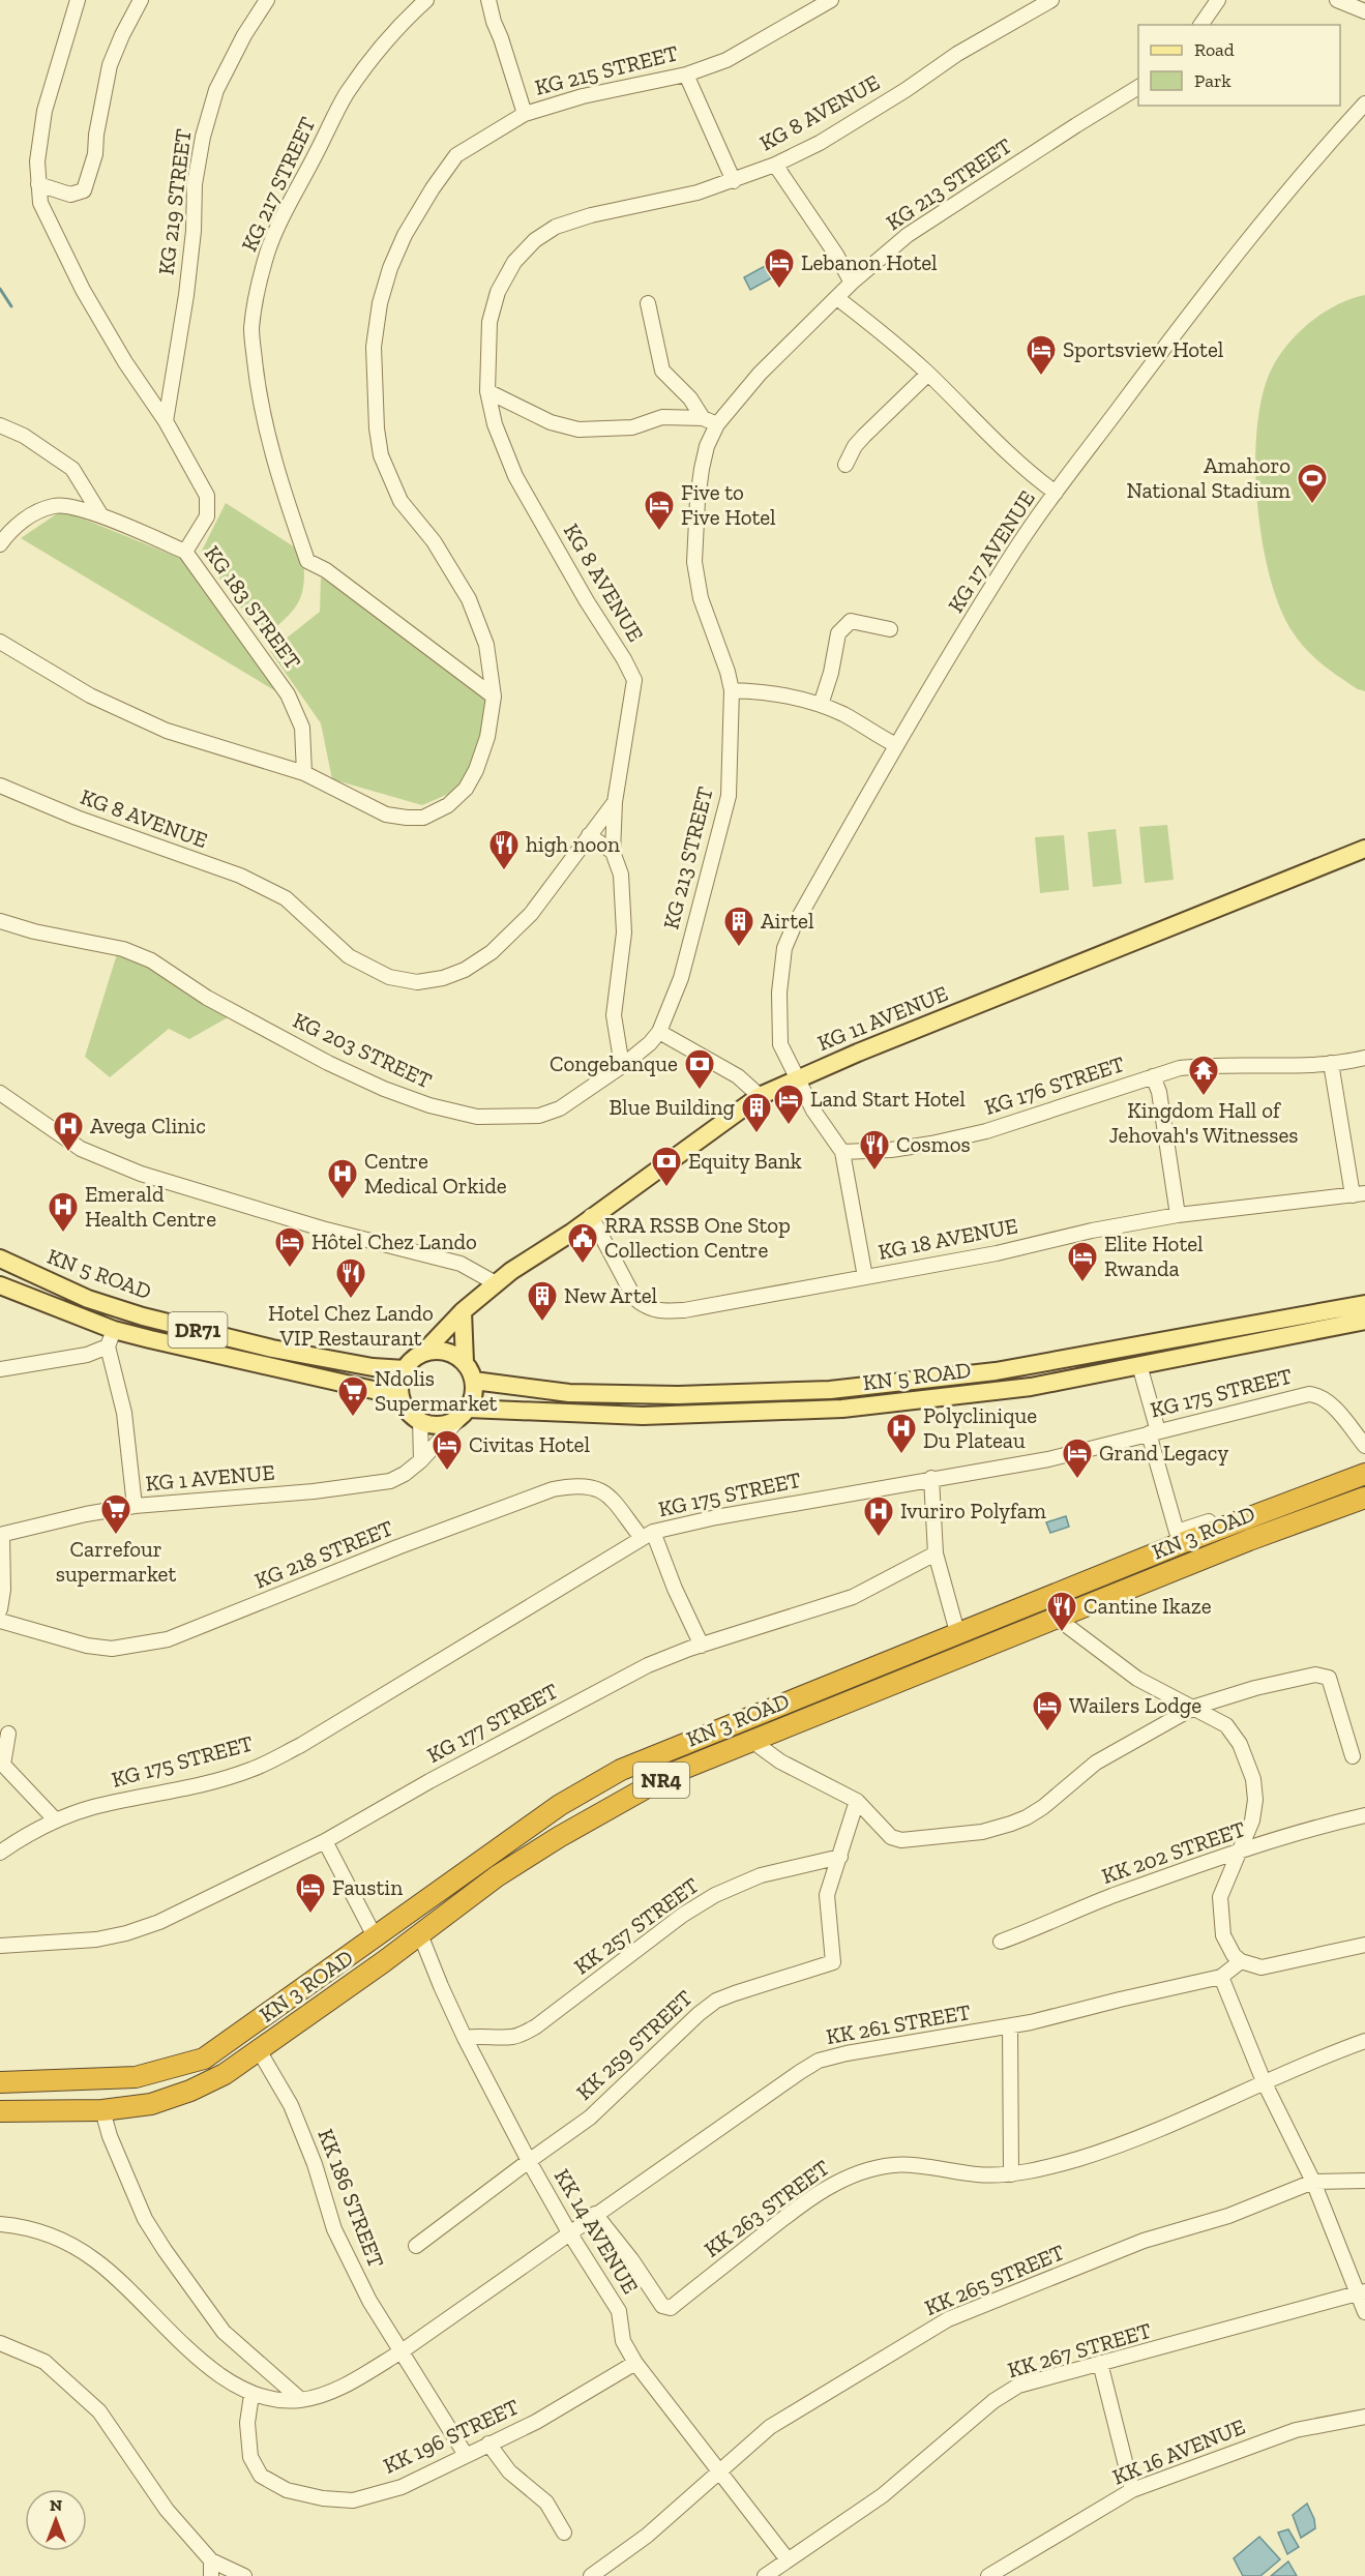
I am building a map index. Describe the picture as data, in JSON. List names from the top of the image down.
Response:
{
  "streets": {
    "highway": ["KN 3 ROAD", "NR4"],
    "main road": ["KG 11 AVENUE", "KN 5 ROAD", "DR71"],
    "street": [
      "KG 215 STREET",
      "KG 8 AVENUE",
      "KG 217 STREET",
      "KG 213 STREET",
      "KG 219 STREET",
      "KG 17 AVENUE",
      "KG 183 STREET",
      "KG 203 STREET",
      "KG 176 STREET",
      "KG 18 AVENUE",
      "KG 175 STREET",
      "KG 1 AVENUE",
      "KG 218 STREET",
      "KG 177 STREET",
      "KK 202 STREET",
      "KK 257 STREET",
      "KK 261 STREET",
      "KK 259 STREET",
      "KK 186 STREET",
      "KK 263 STREET",
      "KK 14 AVENUE",
      "KK 265 STREET",
      "KK 267 STREET",
      "KK 196 STREET",
      "KK 16 AVENUE"
    ]
  },
  "crossings": [
    ["KG 215 STREET", "KG 217 STREET"],
    ["KG 215 STREET", "KG 183 STREET"],
    ["KG 213 STREET", "KG 203 STREET"],
    ["KG 219 STREET", "KG 183 STREET"],
    ["KG 17 AVENUE", "KG 11 AVENUE"],
    ["KG 11 AVENUE", "KG 18 AVENUE"],
    ["KG 11 AVENUE", "KN 5 ROAD"],
    ["KG 11 AVENUE", "KG 1 AVENUE"],
    ["KN 5 ROAD", "KG 1 AVENUE"],
    ["KG 175 STREET", "KG 218 STREET"],
    ["KN 3 ROAD", "KK 186 STREET"],
    ["KN 3 ROAD", "KK 14 AVENUE"],
    ["KG 218 STREET", "KG 177 STREET"],
    ["KK 257 STREET", "KK 259 STREET"],
    ["KK 257 STREET", "KK 14 AVENUE"],
    ["KK 261 STREET", "KK 186 STREET"],
    ["KK 261 STREET", "KK 263 STREET"],
    ["KK 261 STREET", "KK 14 AVENUE"],
    ["KK 259 STREET", "KK 14 AVENUE"],
    ["KK 186 STREET", "KK 196 STREET"],
    ["KK 14 AVENUE", "KK 265 STREET"],
    ["KK 14 AVENUE", "KK 267 STREET"],
    ["KK 14 AVENUE", "KK 196 STREET"]
  ],
  "places": {
    "hotel": [
      "Lebanon Hotel",
      "Sportsview Hotel",
      "Five to Five Hotel",
      "Land Start Hotel",
      "Hôtel Chez Lando",
      "Elite Hotel Rwanda",
      "Civitas Hotel",
      "Grand Legacy",
      "Wailers Lodge",
      "Faustin"
    ],
    "sports": ["Amahoro National Stadium"],
    "restaurant": [
      "high noon",
      "Cosmos",
      "Hotel Chez Lando VIP Restaurant",
      "Cantine Ikaze"
    ],
    "building": ["Airtel", "Blue Building", "New Artel"],
    "bank": ["Congebanque", "Equity Bank"],
    "temple": ["Kingdom Hall of Jehovah's Witnesses"],
    "hospital": [
      "Avega Clinic",
      "Centre Medical Orkide",
      "Emerald Health Centre",
      "Polyclinique Du Plateau",
      "Ivuriro Polyfam"
    ],
    "public building": ["RRA RSSB One Stop Collection Centre"],
    "supermarket": ["Ndolis Supermarket", "Carrefour supermarket"]
  },
  "legend": ["Road", "Park"],
  "north": "top"
}
